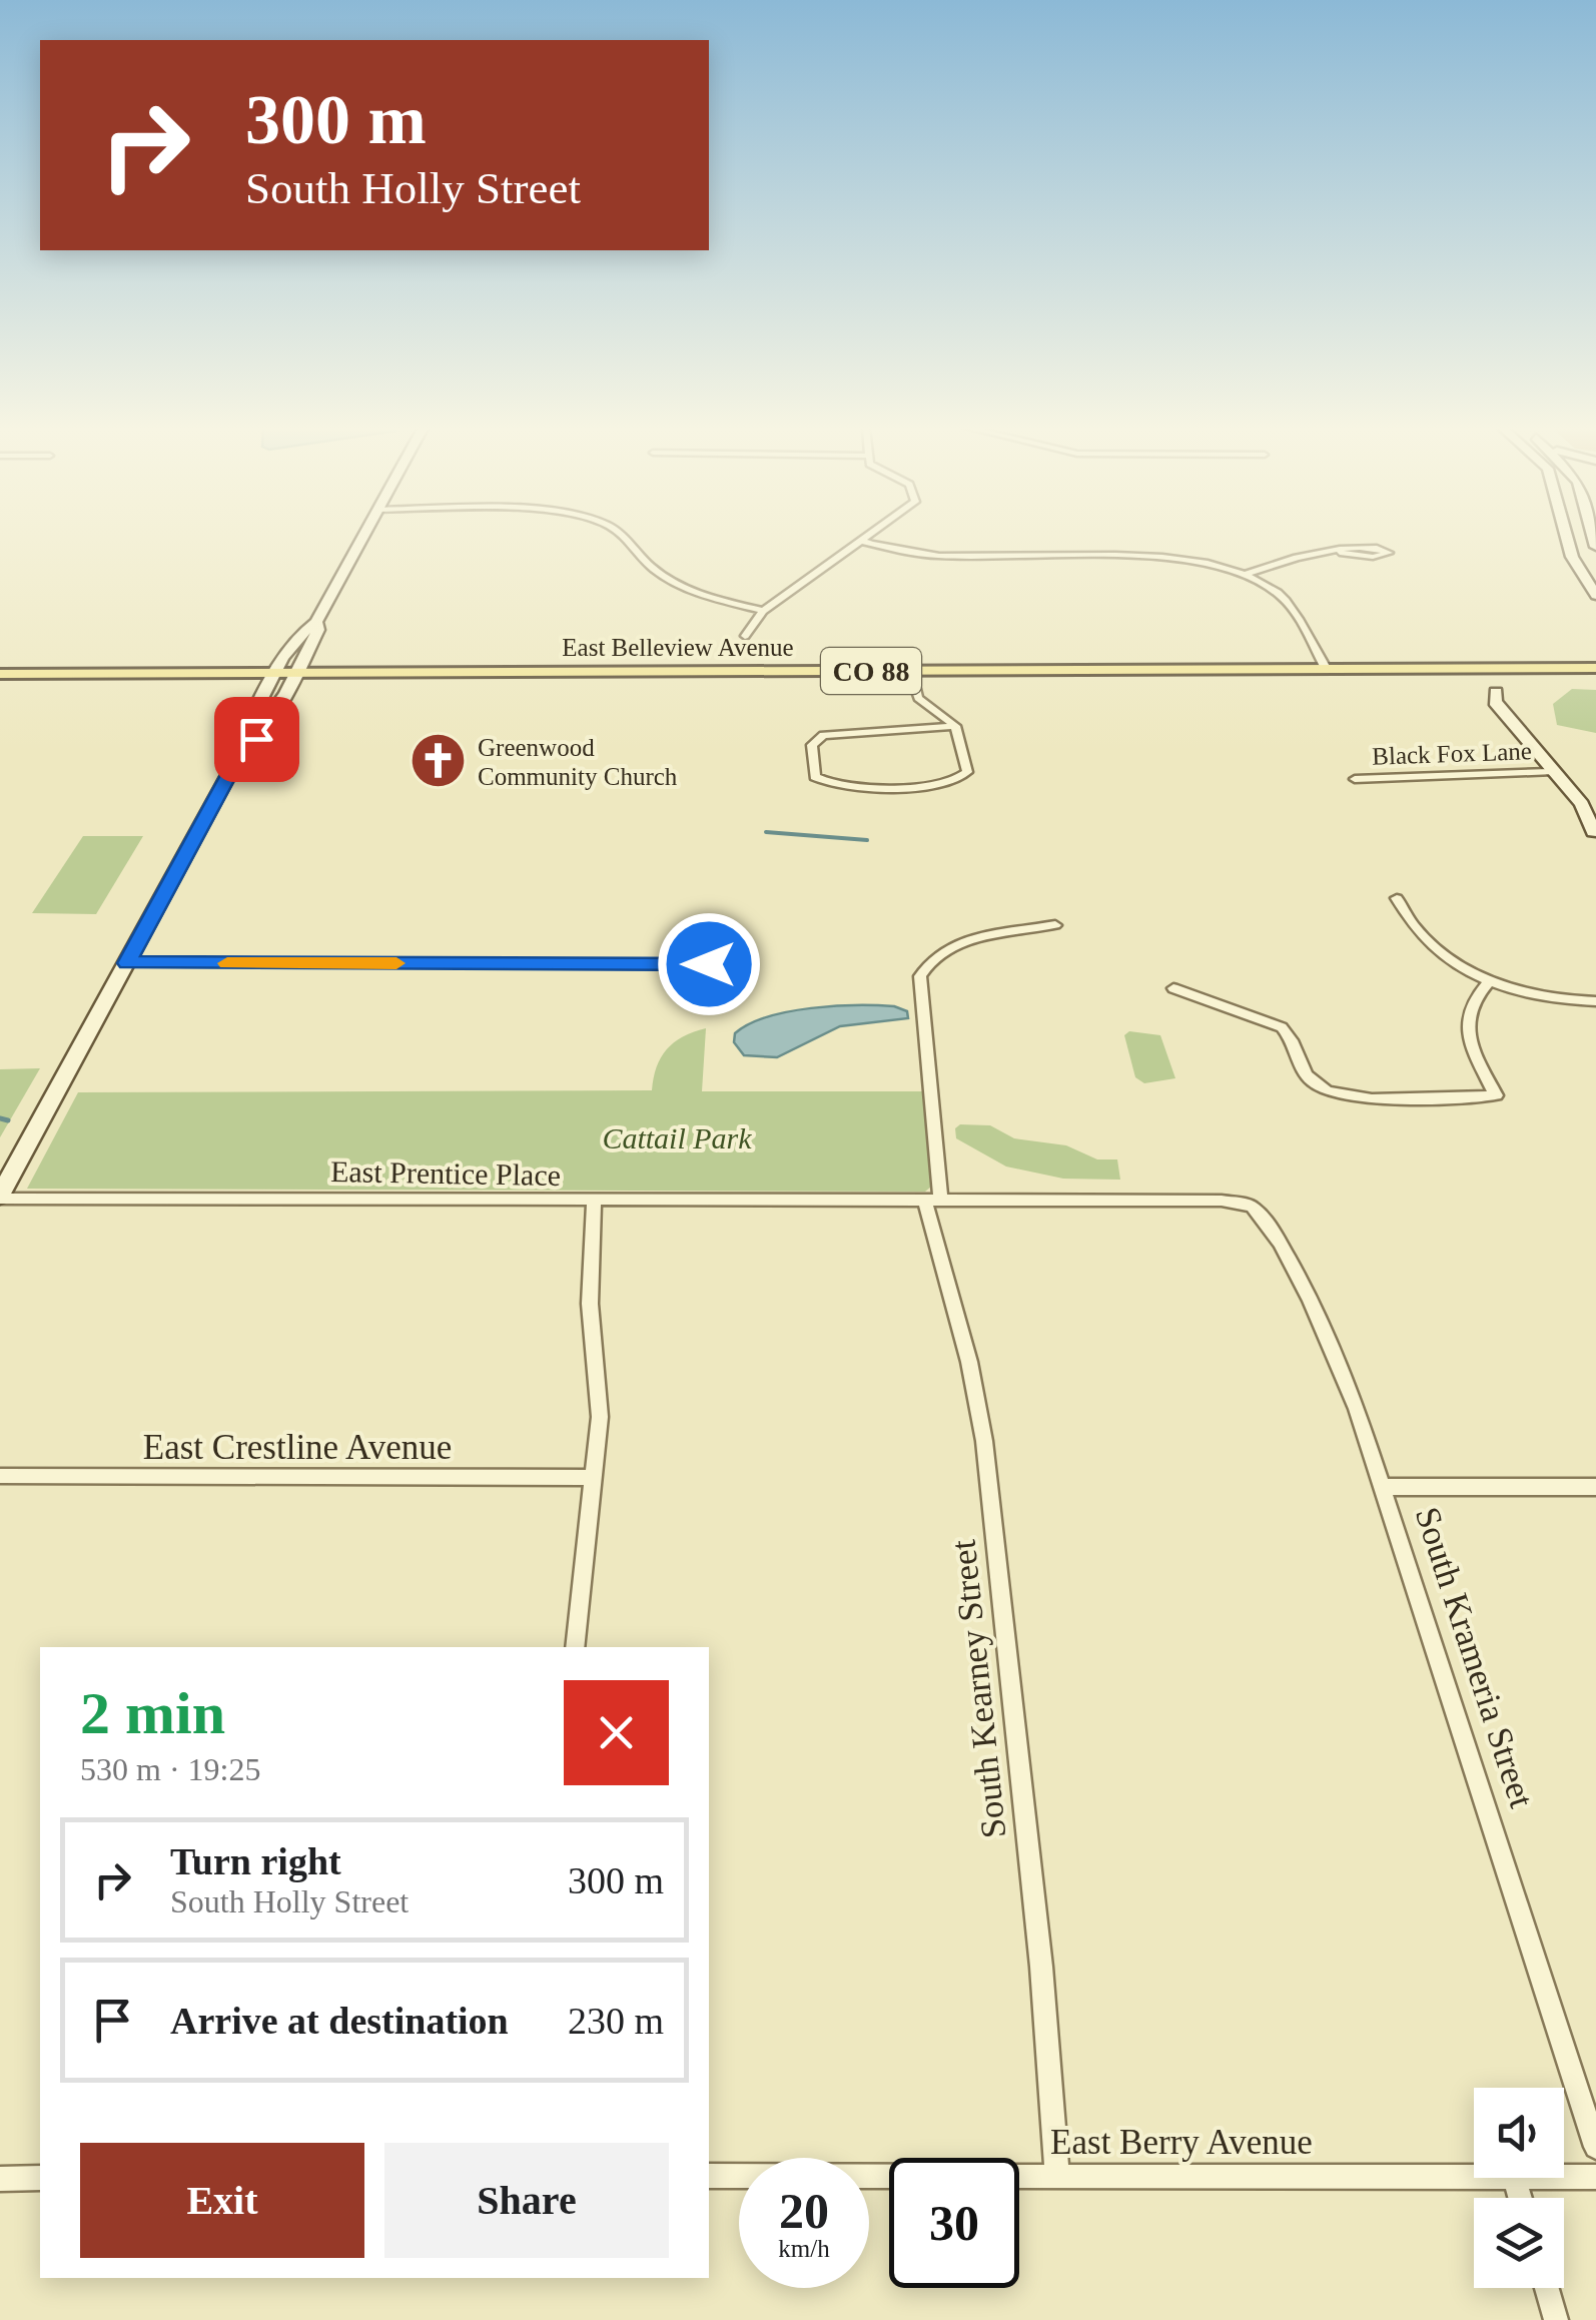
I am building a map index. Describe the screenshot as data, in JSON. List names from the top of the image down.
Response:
{
  "streets": {
    "main road": ["East Belleview Avenue", "CO 88"],
    "street": [
      "Black Fox Lane",
      "East Prentice Place",
      "East Crestline Avenue",
      "South Krameria Street",
      "South Kearney Street",
      "East Berry Avenue"
    ]
  },
  "crossings": [
    ["East Prentice Place", "South Krameria Street"],
    ["East Prentice Place", "South Kearney Street"],
    ["South Kearney Street", "East Berry Avenue"]
  ],
  "parks": ["Cattail Park"],
  "places": {
    "church": ["Greenwood Community Church"]
  },
  "page": {
    "turn": ["300 m", "South Holly Street"],
    "heading": ["2 min", "530 m · 19:25"],
    "list": [
      {
        "name": "Turn right",
        "note": "South Holly Street",
        "value": "300 m"
      },
      {
        "name": "Arrive at destination",
        "value": "230 m"
      }
    ],
    "buttons": ["Exit", "Share"],
    "speed": "20 km/h",
    "limit": "30"
  }
}
